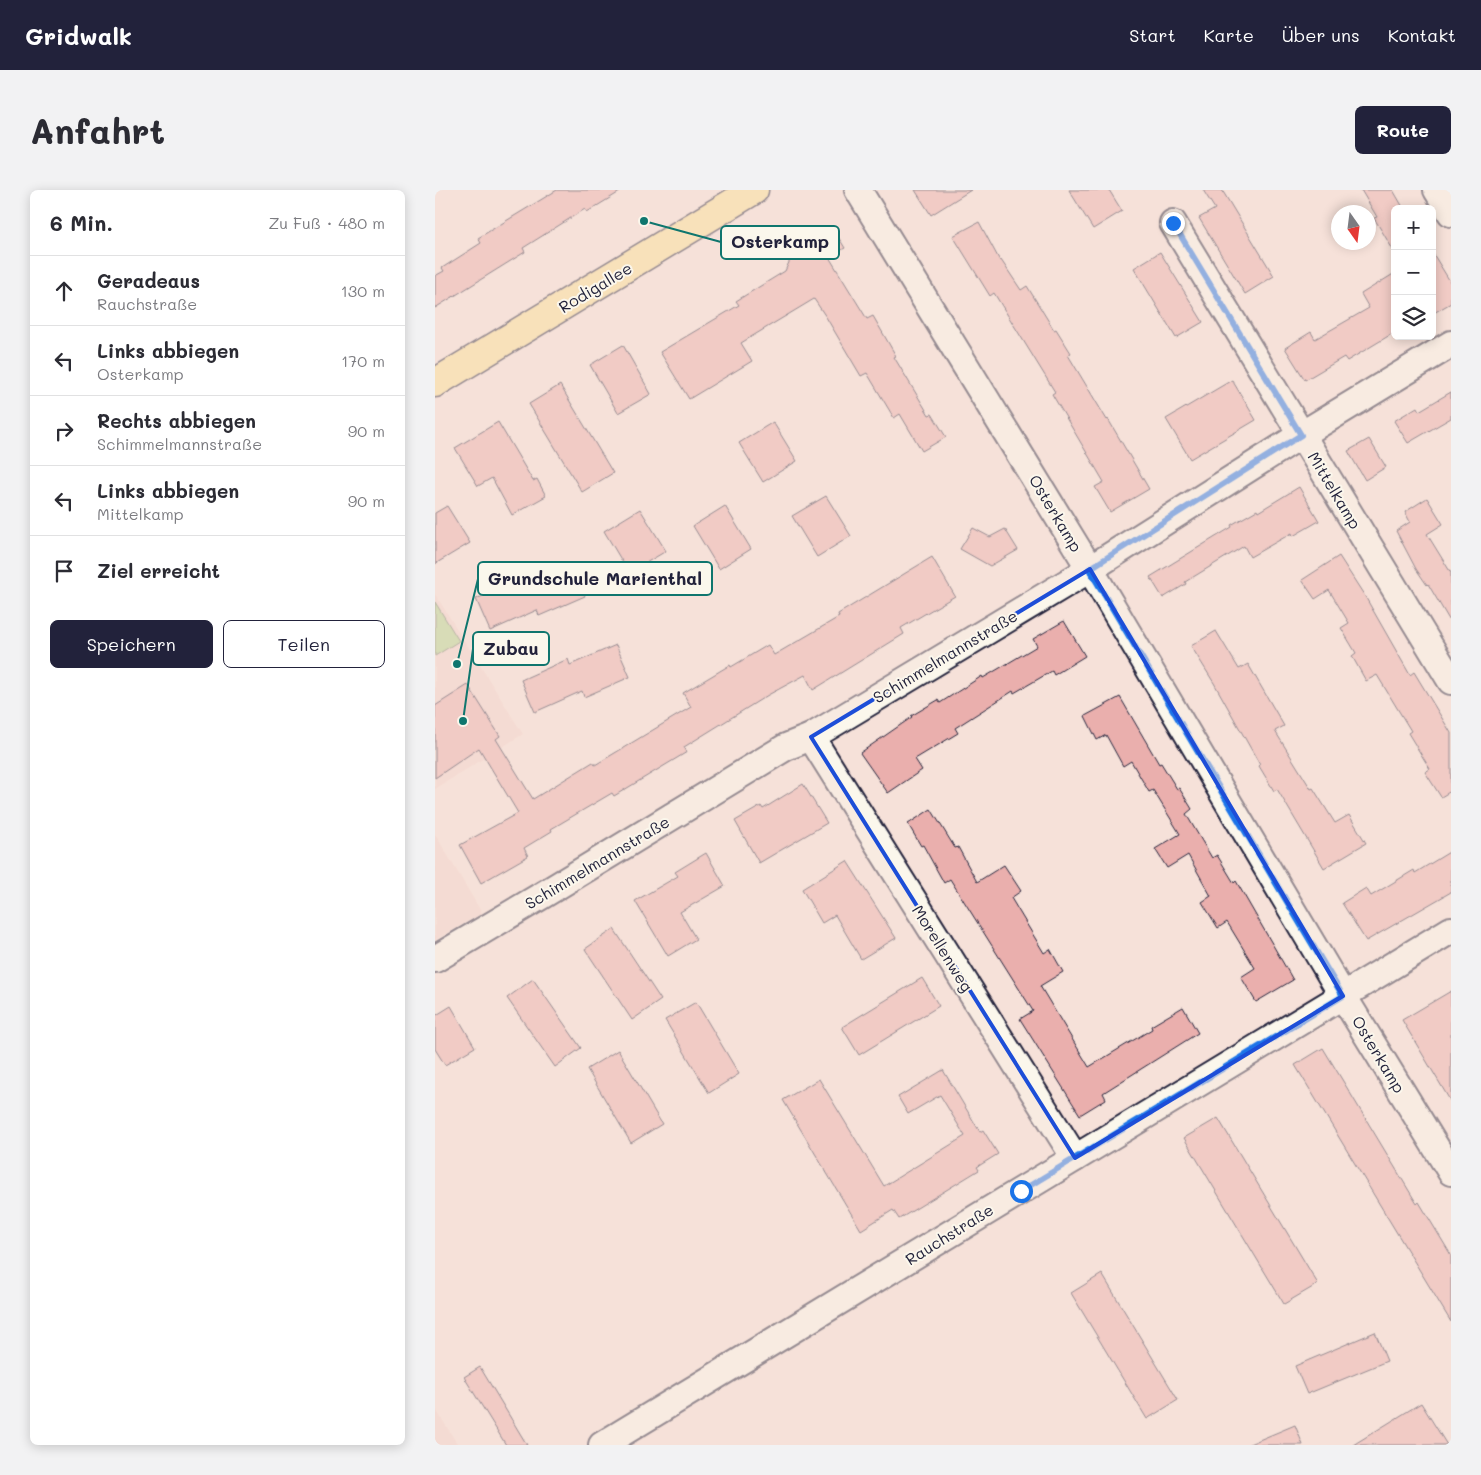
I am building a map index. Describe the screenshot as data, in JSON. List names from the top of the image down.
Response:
{
  "streets": {
    "main road": ["Rodigallee"],
    "street": [
      "Mittelkamp",
      "Osterkamp",
      "Schimmelmannstraße",
      "Morellenweg",
      "Rauchstraße"
    ]
  },
  "crossings": [
    ["Mittelkamp", "Schimmelmannstraße"],
    ["Osterkamp", "Schimmelmannstraße"],
    ["Osterkamp", "Rauchstraße"],
    ["Schimmelmannstraße", "Morellenweg"],
    ["Morellenweg", "Rauchstraße"]
  ],
  "places": ["Osterkamp", "Grundschule Marienthal", "Zubau"],
  "north": "bottom",
  "page": {
    "header": "Gridwalk",
    "nav": [
      "Start",
      "Karte",
      "Über uns",
      "Kontakt"
    ],
    "buttons": [
      "Route",
      ["Speichern", "Teilen"]
    ],
    "title": "Anfahrt",
    "heading": ["6 Min.", "Zu Fuß · 480 m"],
    "map_buttons": ["+", "−"],
    "list": [
      ["Geradeaus", "Rauchstraße", "130 m"],
      ["Links abbiegen", "Osterkamp", "170 m"],
      ["Rechts abbiegen", "Schimmelmannstraße", "90 m"],
      ["Links abbiegen", "Mittelkamp", "90 m"],
      "Ziel erreicht"
    ]
  }
}
